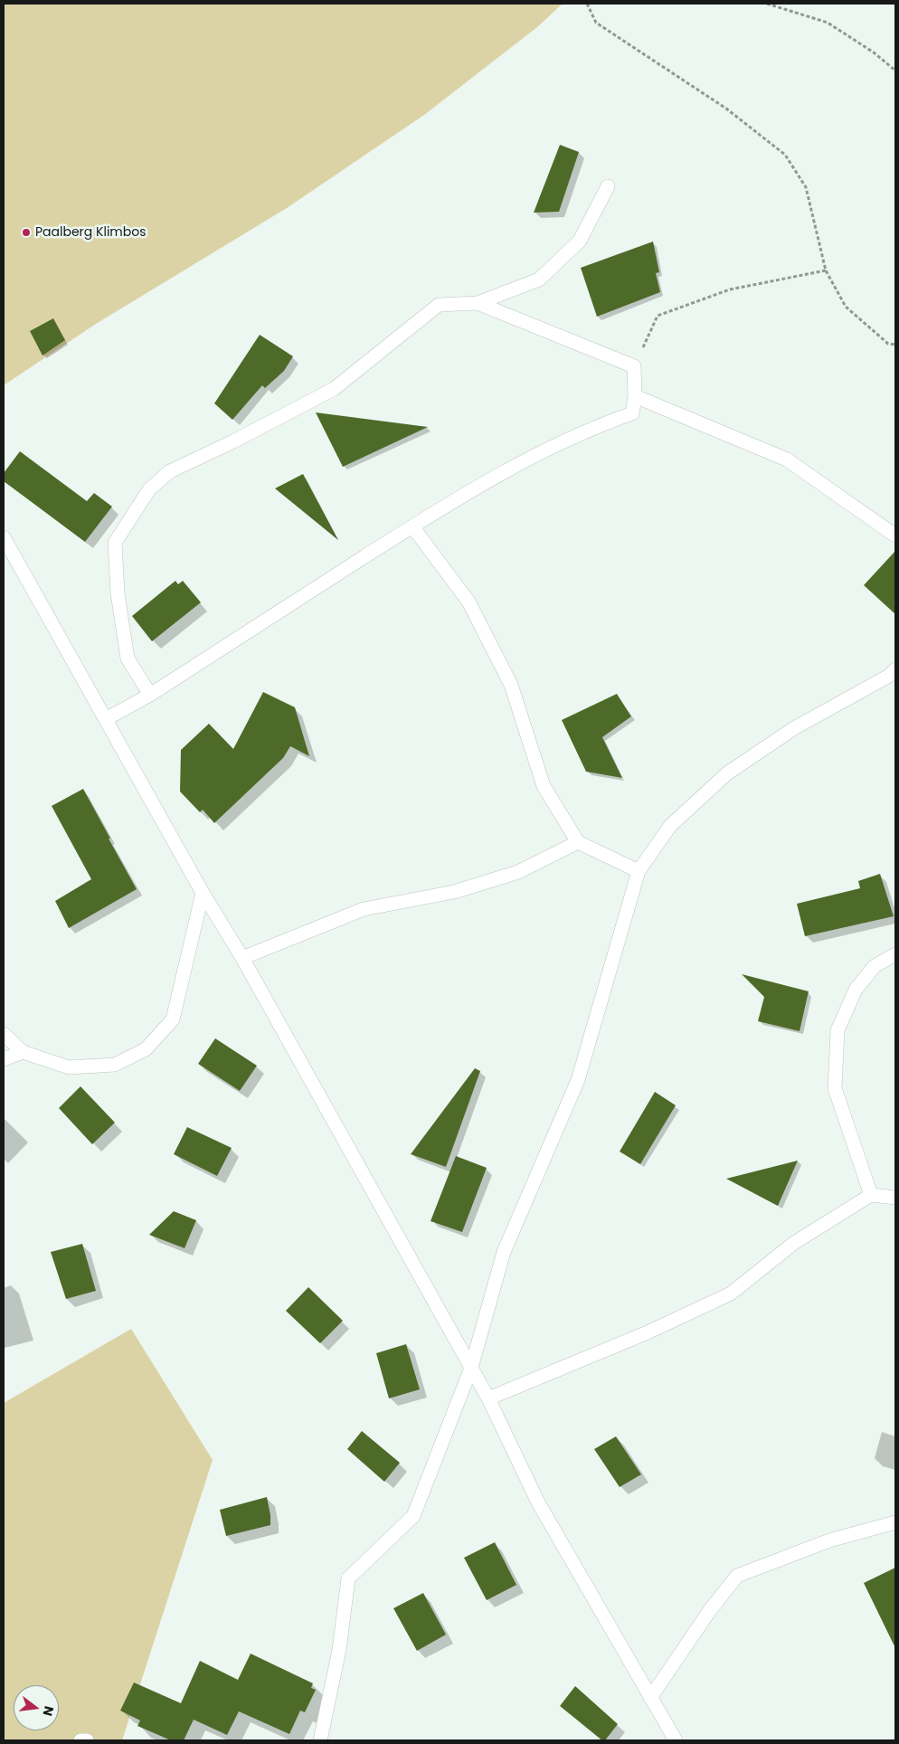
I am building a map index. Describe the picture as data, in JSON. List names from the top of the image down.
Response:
{
  "places": ["Paalberg Klimbos"],
  "north": "right"
}
